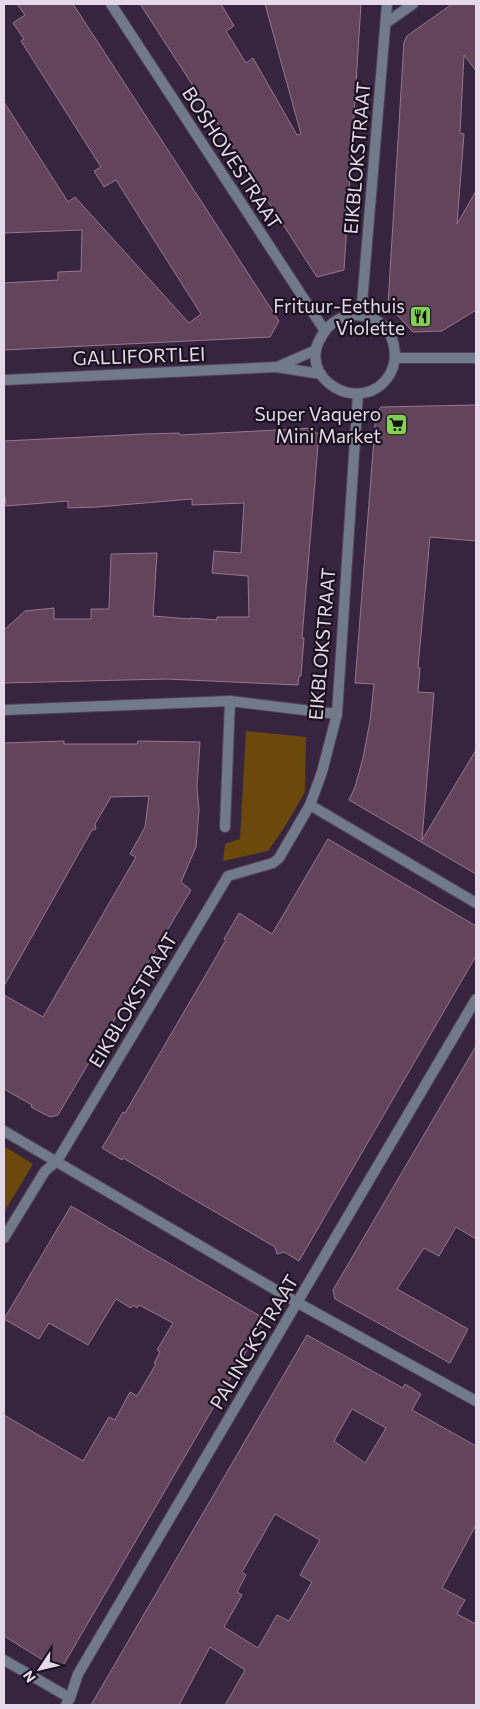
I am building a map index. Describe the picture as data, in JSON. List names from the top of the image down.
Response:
{
  "streets": {
    "street": [
      "BOSHOVESTRAAT",
      "EIKBLOKSTRAAT",
      "GALLIFORTLEI",
      "PALINCKSTRAAT"
    ]
  },
  "crossings": [
    ["BOSHOVESTRAAT", "EIKBLOKSTRAAT"],
    ["BOSHOVESTRAAT", "GALLIFORTLEI"],
    ["EIKBLOKSTRAAT", "GALLIFORTLEI"]
  ],
  "places": {
    "restaurant": ["Frituur-Eethuis Violette"],
    "supermarket": ["Super Vaquero Mini Market"]
  },
  "north": "bottom left"
}
